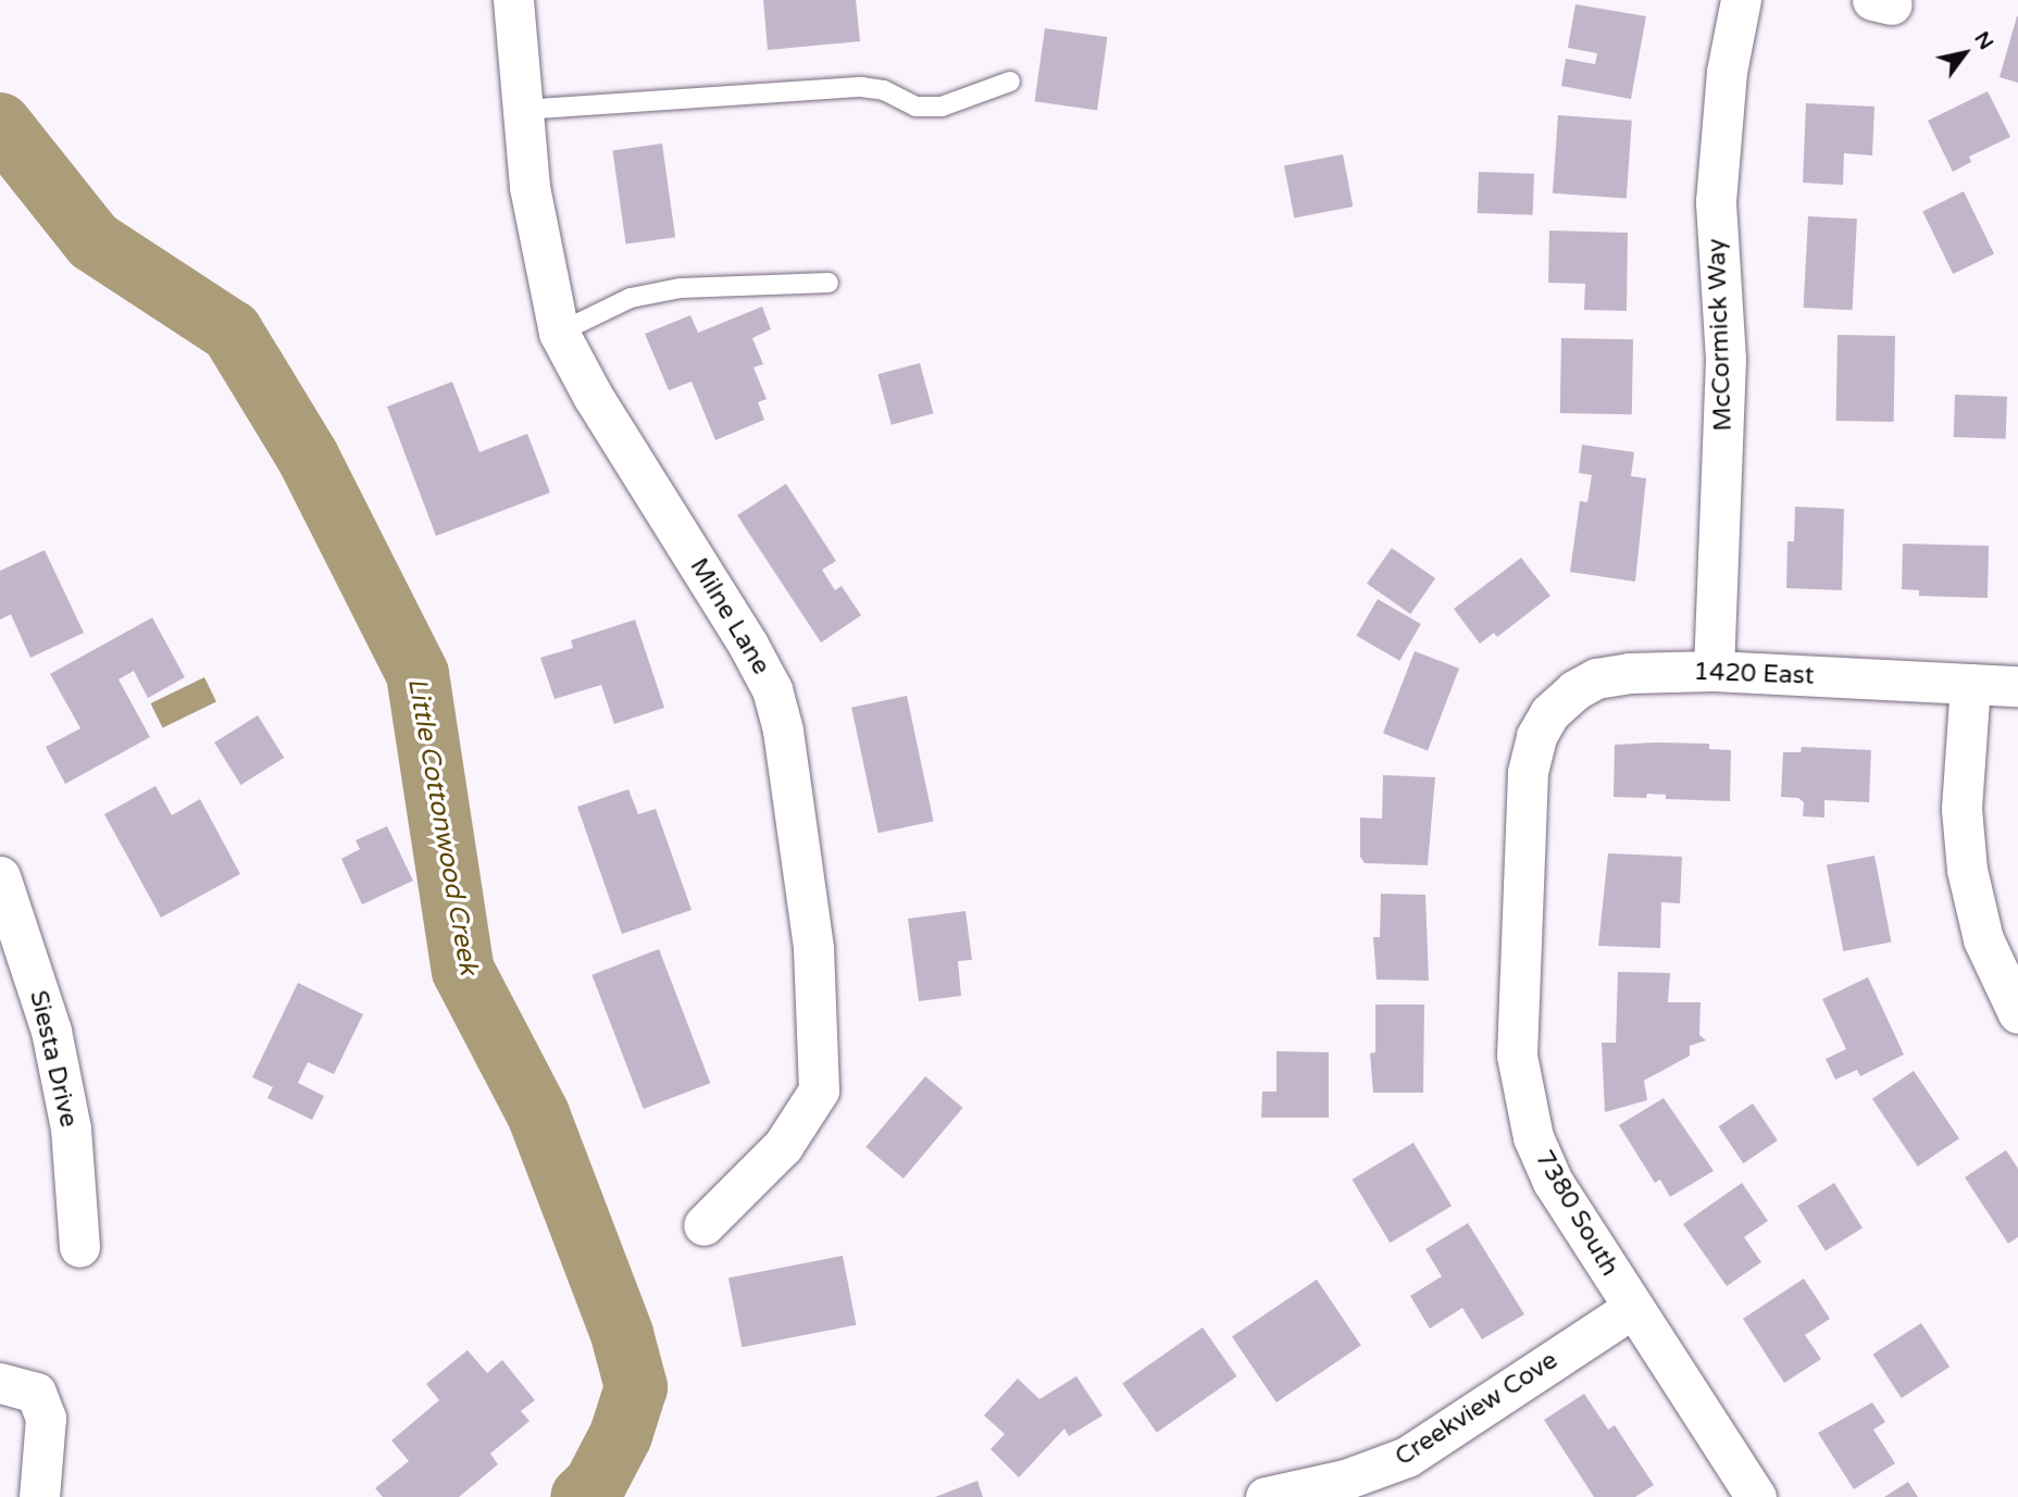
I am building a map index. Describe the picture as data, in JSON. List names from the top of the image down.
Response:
{
  "streets": {
    "street": [
      "McCormick Way",
      "Milne Lane",
      "1420 East",
      "Siesta Drive",
      "7380 South",
      "Creekview Cove"
    ]
  },
  "crossings": [
    ["McCormick Way", "1420 East"],
    ["1420 East", "7380 South"],
    ["7380 South", "Creekview Cove"]
  ],
  "water": ["Little Cottonwood Creek"],
  "north": "top right"
}
